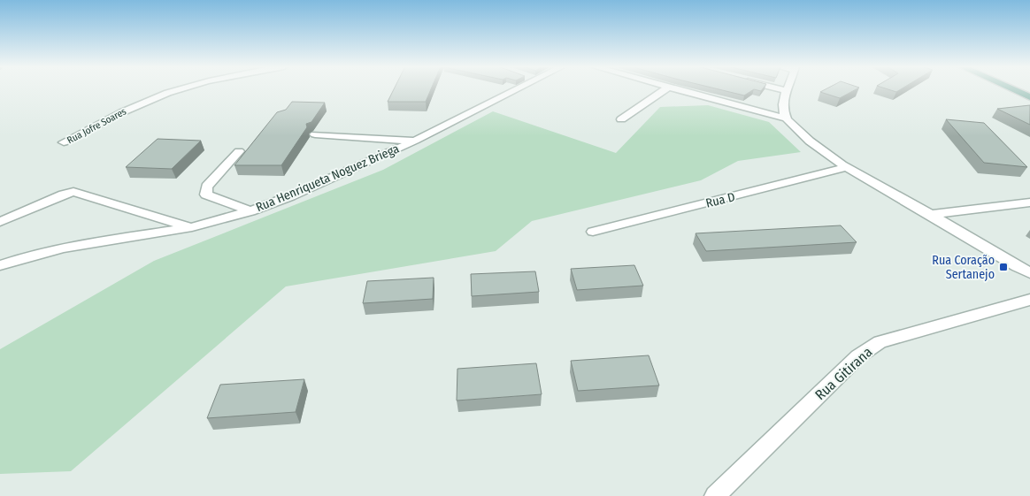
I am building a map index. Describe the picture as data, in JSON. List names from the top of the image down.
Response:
{
  "streets": {
    "street": [
      "Rua Jofre Soares",
      "Rua Henriqueta Noguez Briega",
      "Rua D",
      "Rua Gitirana"
    ]
  },
  "places": {
    "transit": ["Rua Coração Sertanejo"]
  }
}
